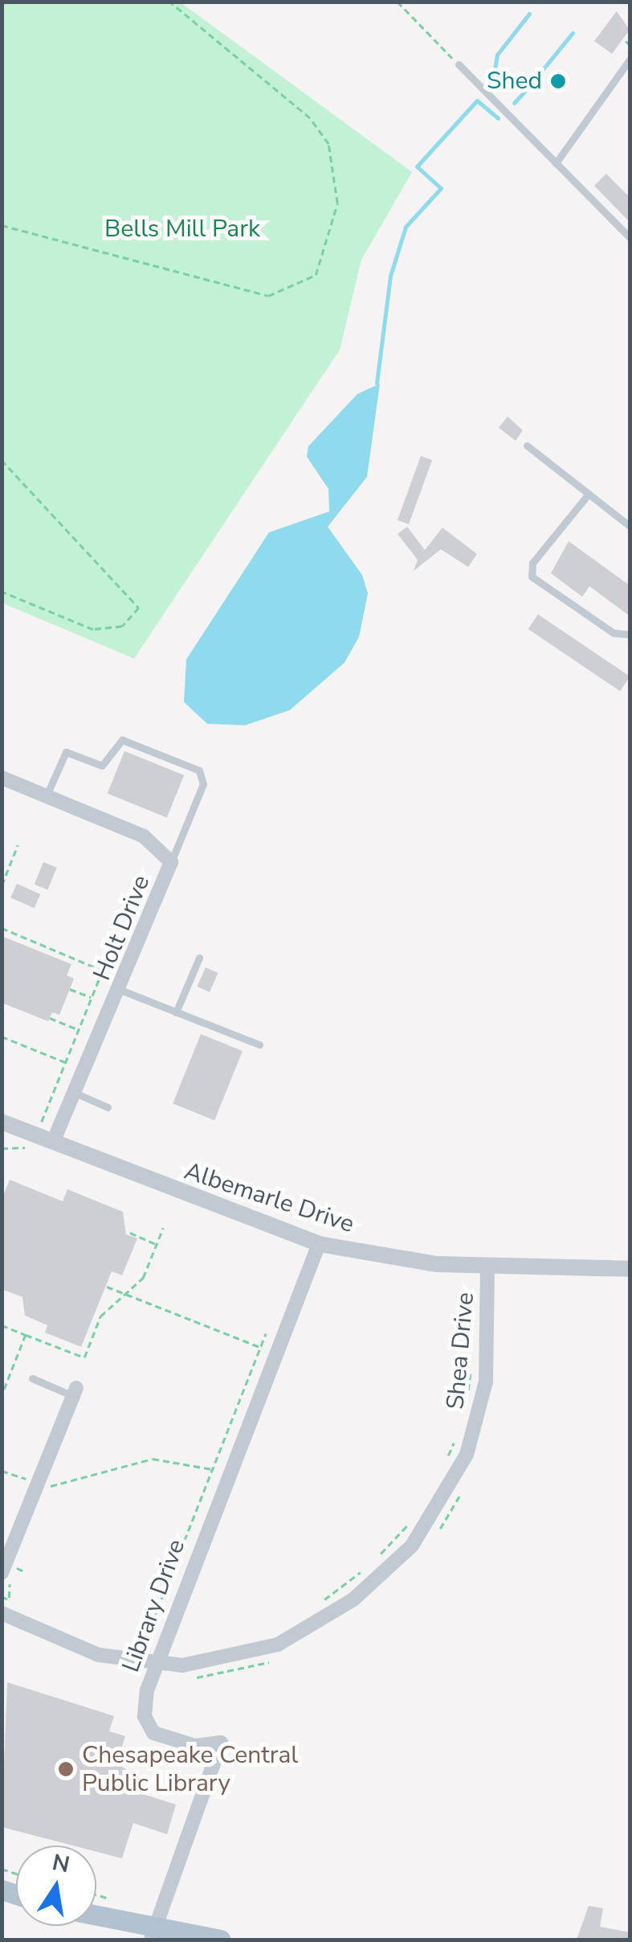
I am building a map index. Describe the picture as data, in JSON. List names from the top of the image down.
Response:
{
  "streets": {
    "street": [
      "Holt Drive",
      "Albemarle Drive",
      "Shea Drive",
      "Library Drive"
    ]
  },
  "crossings": [
    ["Holt Drive", "Albemarle Drive"],
    ["Albemarle Drive", "Shea Drive"],
    ["Albemarle Drive", "Library Drive"],
    ["Shea Drive", "Library Drive"]
  ],
  "parks": ["Bells Mill Park"],
  "places": ["Shed", "Chesapeake Central Public Library"],
  "north": "top"
}
